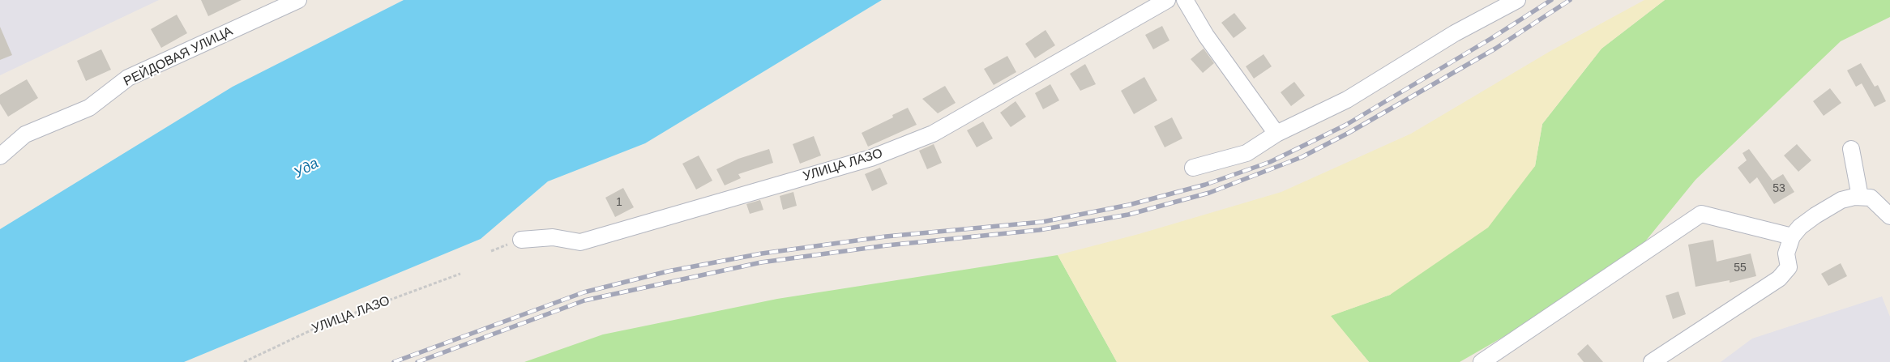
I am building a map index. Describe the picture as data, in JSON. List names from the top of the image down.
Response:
{
  "streets": {
    "street": ["РЕЙДОВАЯ УЛИЦА", "УЛИЦА ЛАЗО"]
  },
  "water": ["Уда"],
  "house_numbers": ["53", "1", "55"]
}
